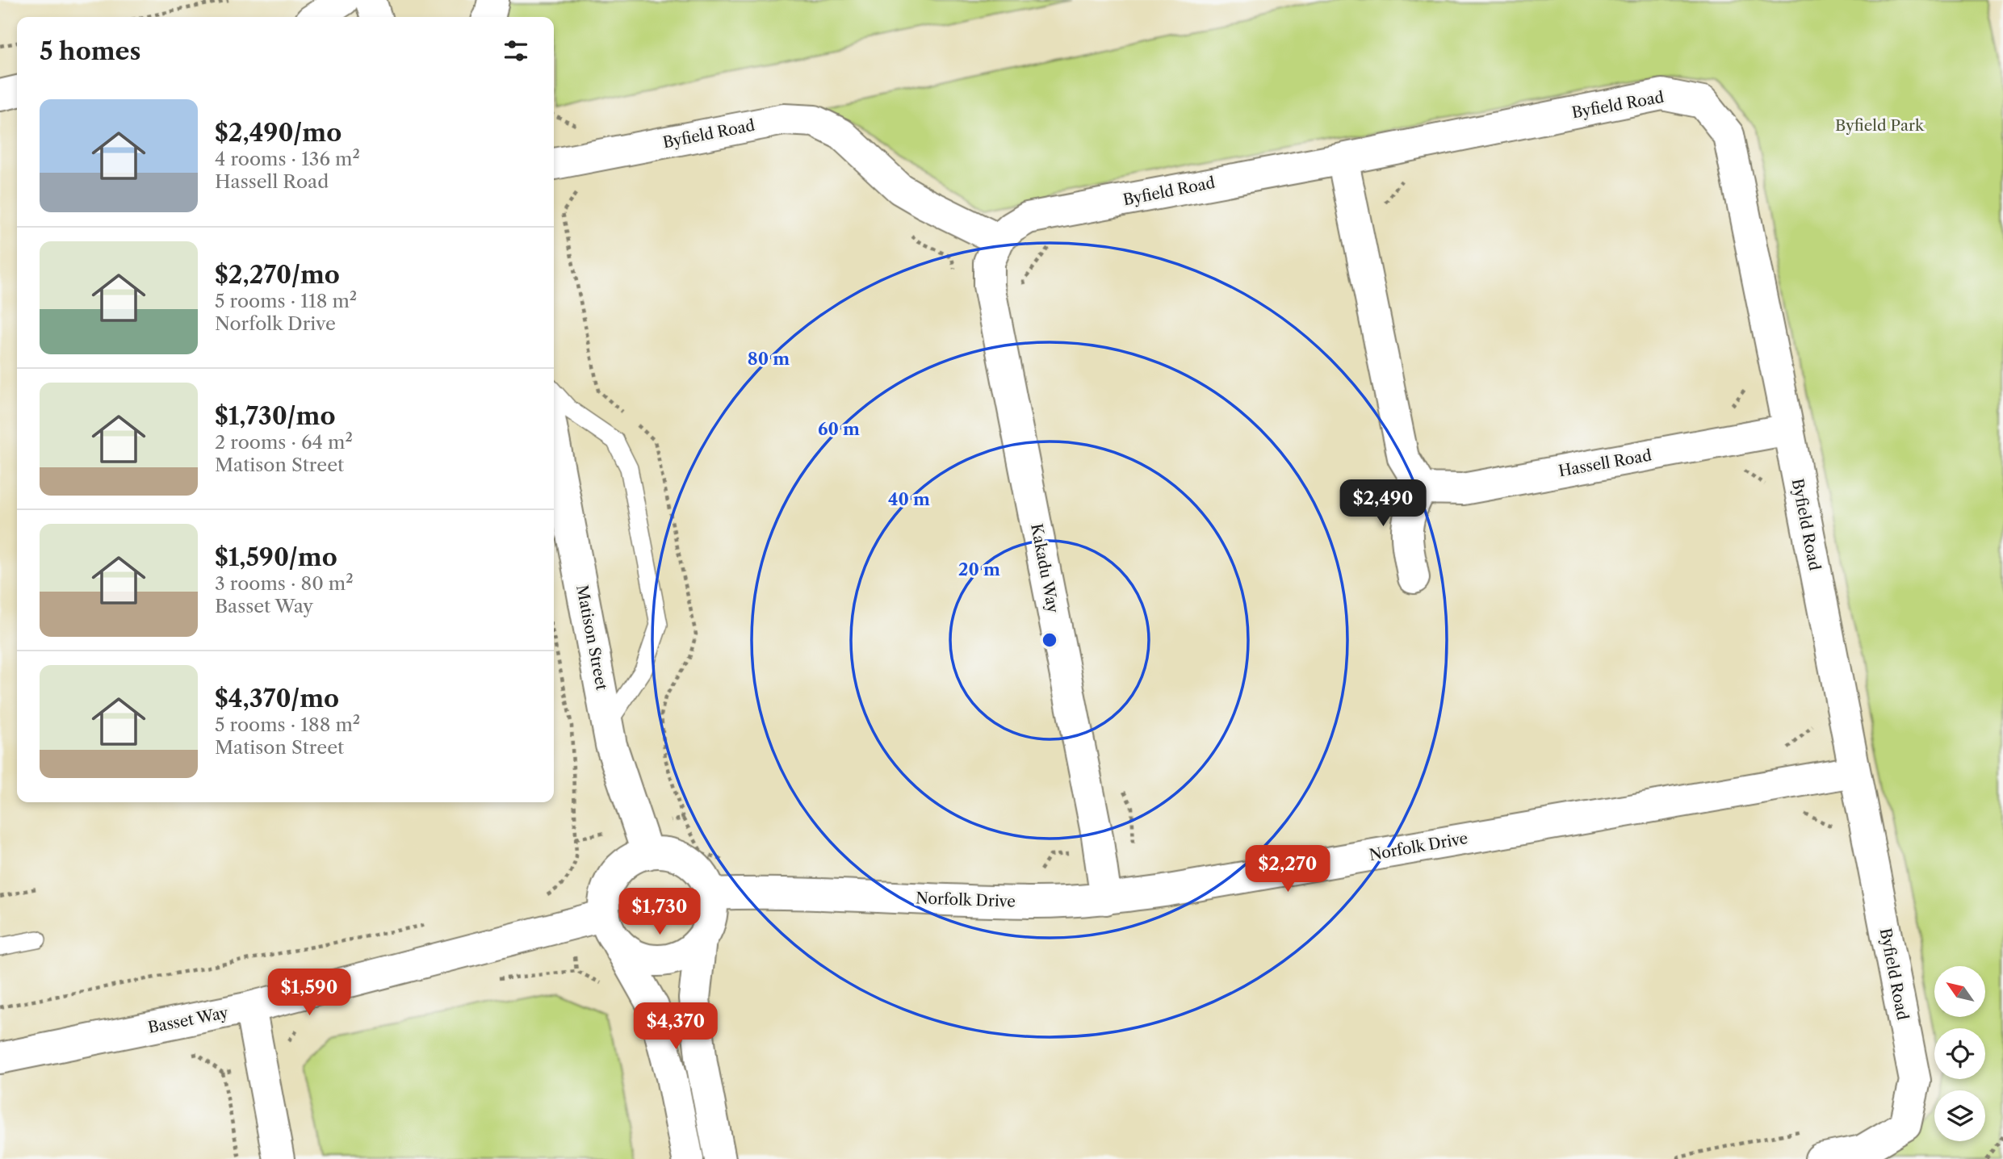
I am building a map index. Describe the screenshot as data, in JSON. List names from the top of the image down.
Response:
{
  "streets": {
    "street": [
      "Byfield Road",
      "Hassell Road",
      "Kakadu Way",
      "Matison Street",
      "Norfolk Drive",
      "Basset Way"
    ]
  },
  "crossings": [
    ["Byfield Road", "Hassell Road"],
    ["Byfield Road", "Kakadu Way"],
    ["Byfield Road", "Norfolk Drive"],
    ["Kakadu Way", "Norfolk Drive"],
    ["Matison Street", "Norfolk Drive"],
    ["Matison Street", "Basset Way"],
    ["Norfolk Drive", "Basset Way"]
  ],
  "parks": ["Byfield Park"],
  "north": "top left",
  "page": {
    "heading": "5 homes",
    "list": [
      {
        "name": "$2,490/mo",
        "note": "4 rooms · 136 m² · Hassell Road"
      },
      {
        "name": "$2,270/mo",
        "note": "5 rooms · 118 m² · Norfolk Drive"
      },
      {
        "name": "$1,730/mo",
        "note": "2 rooms · 64 m² · Matison Street"
      },
      {
        "name": "$1,590/mo",
        "note": "3 rooms · 80 m² · Basset Way"
      },
      {
        "name": "$4,370/mo",
        "note": "5 rooms · 188 m² · Matison Street"
      }
    ],
    "price": [
      "$2,490",
      "$2,270",
      "$1,730",
      "$1,590",
      "$4,370"
    ]
  },
  "rings": [
    "80 m",
    "60 m",
    "40 m",
    "20 m"
  ]
}
